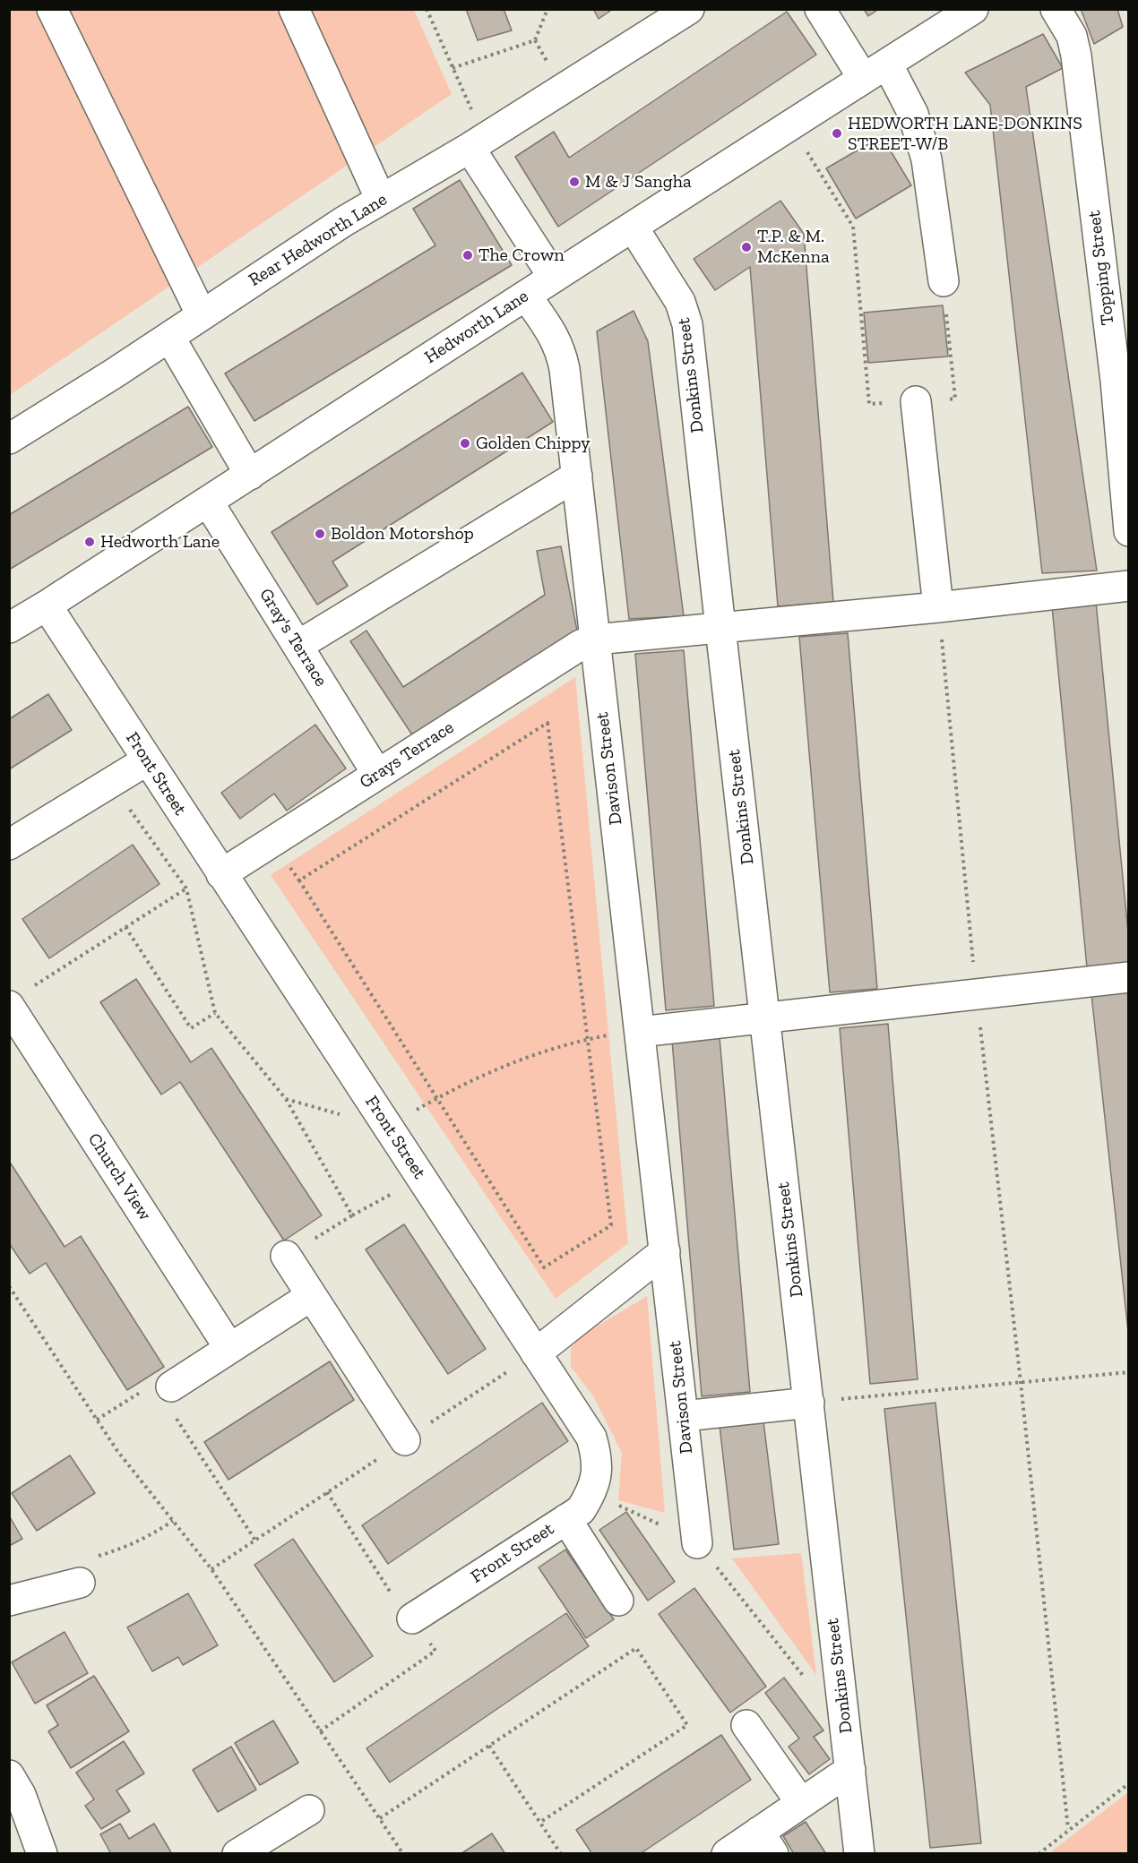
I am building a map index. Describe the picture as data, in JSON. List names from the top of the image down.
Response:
{
  "streets": {
    "street": [
      "Rear Hedworth Lane",
      "Topping Street",
      "Hedworth Lane",
      "Donkins Street",
      "Gray's Terrace",
      "Grays Terrace",
      "Davison Street",
      "Front Street",
      "Church View"
    ]
  },
  "crossings": [
    ["Hedworth Lane", "Donkins Street"],
    ["Hedworth Lane", "Gray's Terrace"],
    ["Hedworth Lane", "Davison Street"],
    ["Hedworth Lane", "Front Street"],
    ["Gray's Terrace", "Grays Terrace"],
    ["Grays Terrace", "Davison Street"],
    ["Grays Terrace", "Front Street"]
  ],
  "places": [
    "HEDWORTH LANE-DONKINS STREET-W/B",
    "M & J Sangha",
    "T.P. & M. McKenna",
    "The Crown",
    "Golden Chippy",
    "Boldon Motorshop",
    "Hedworth Lane"
  ]
}
